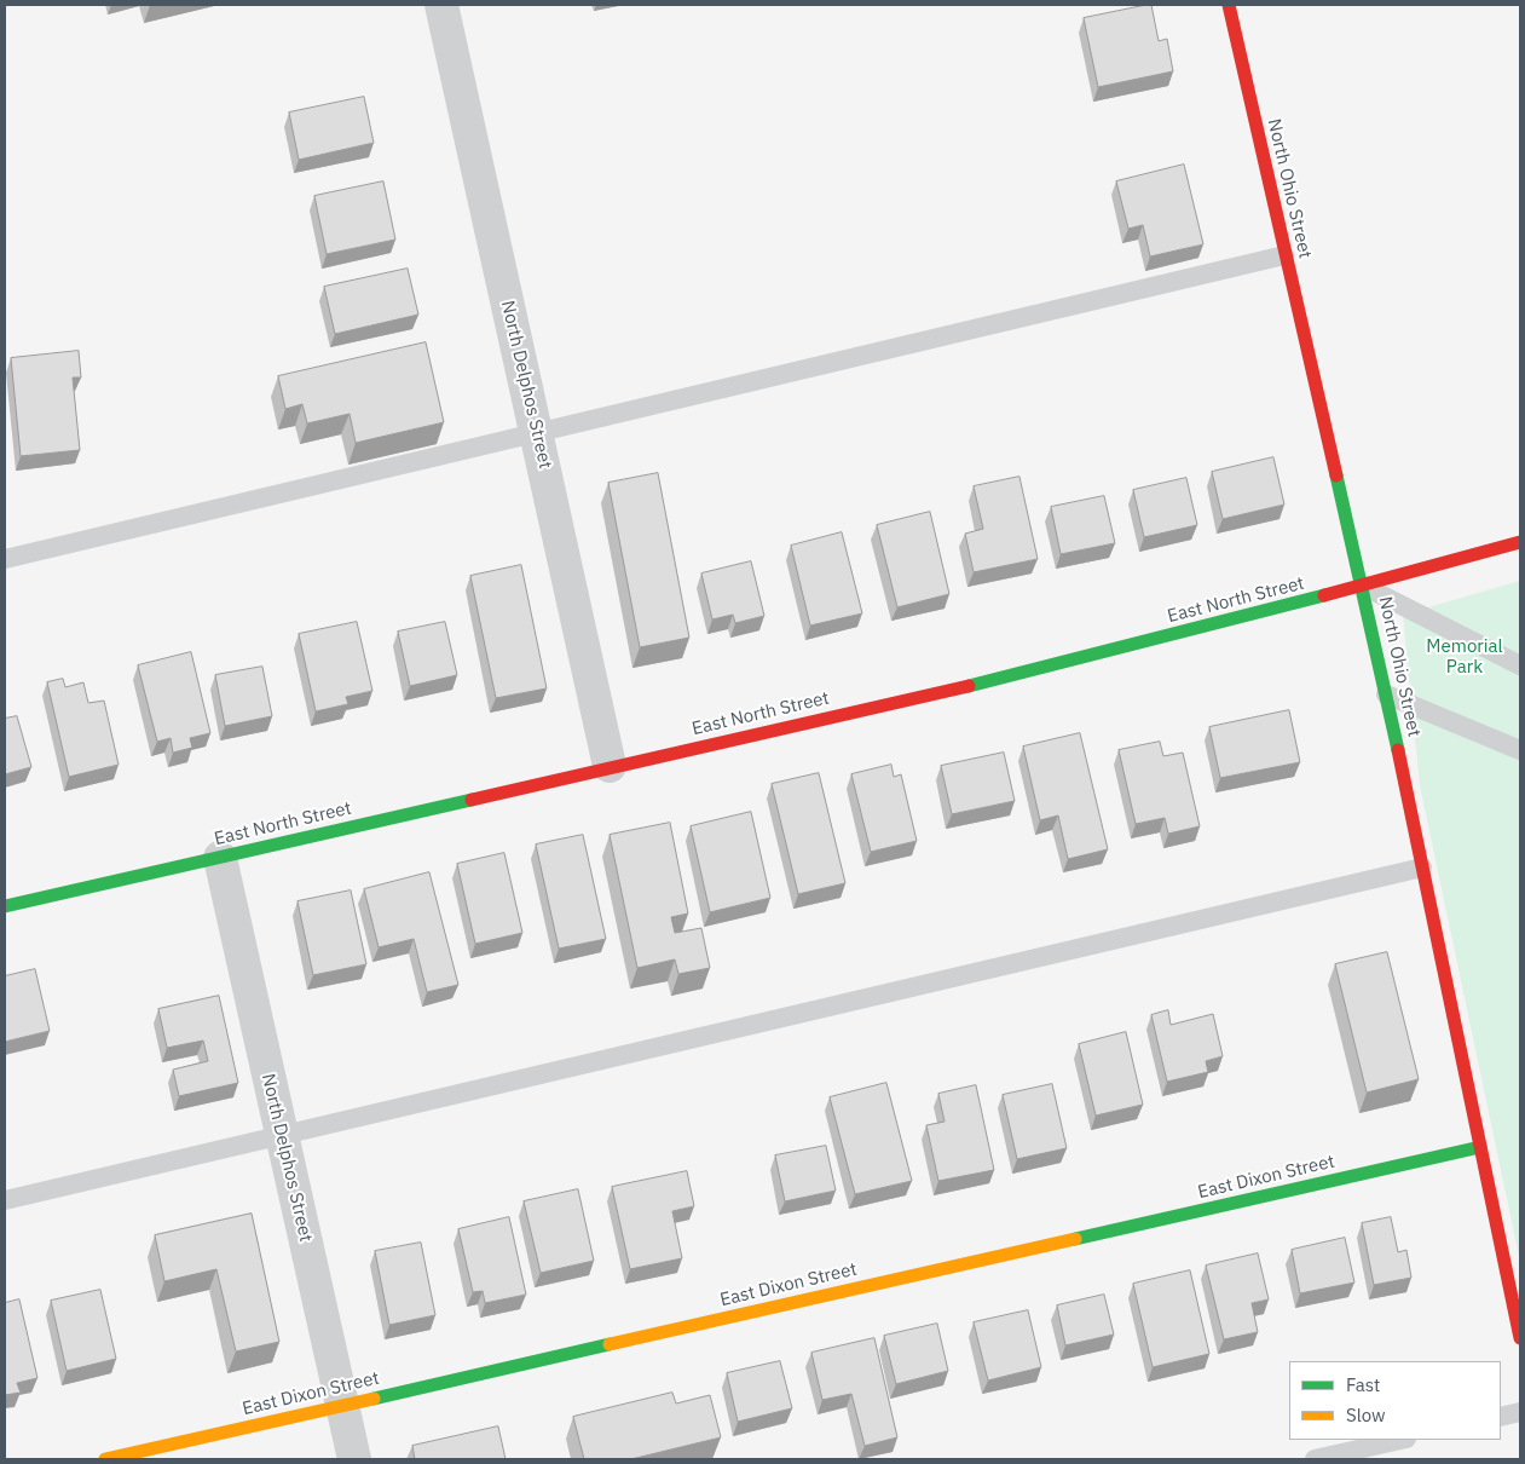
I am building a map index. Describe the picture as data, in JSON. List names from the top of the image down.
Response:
{
  "streets": {
    "street": [
      "North Ohio Street",
      "North Delphos Street",
      "East North Street",
      "East Dixon Street"
    ]
  },
  "crossings": [
    ["North Ohio Street", "East North Street"],
    ["North Ohio Street", "East Dixon Street"],
    ["North Delphos Street", "East North Street"],
    ["North Delphos Street", "East Dixon Street"]
  ],
  "parks": ["Memorial Park"],
  "legend": ["Fast", "Slow"]
}
